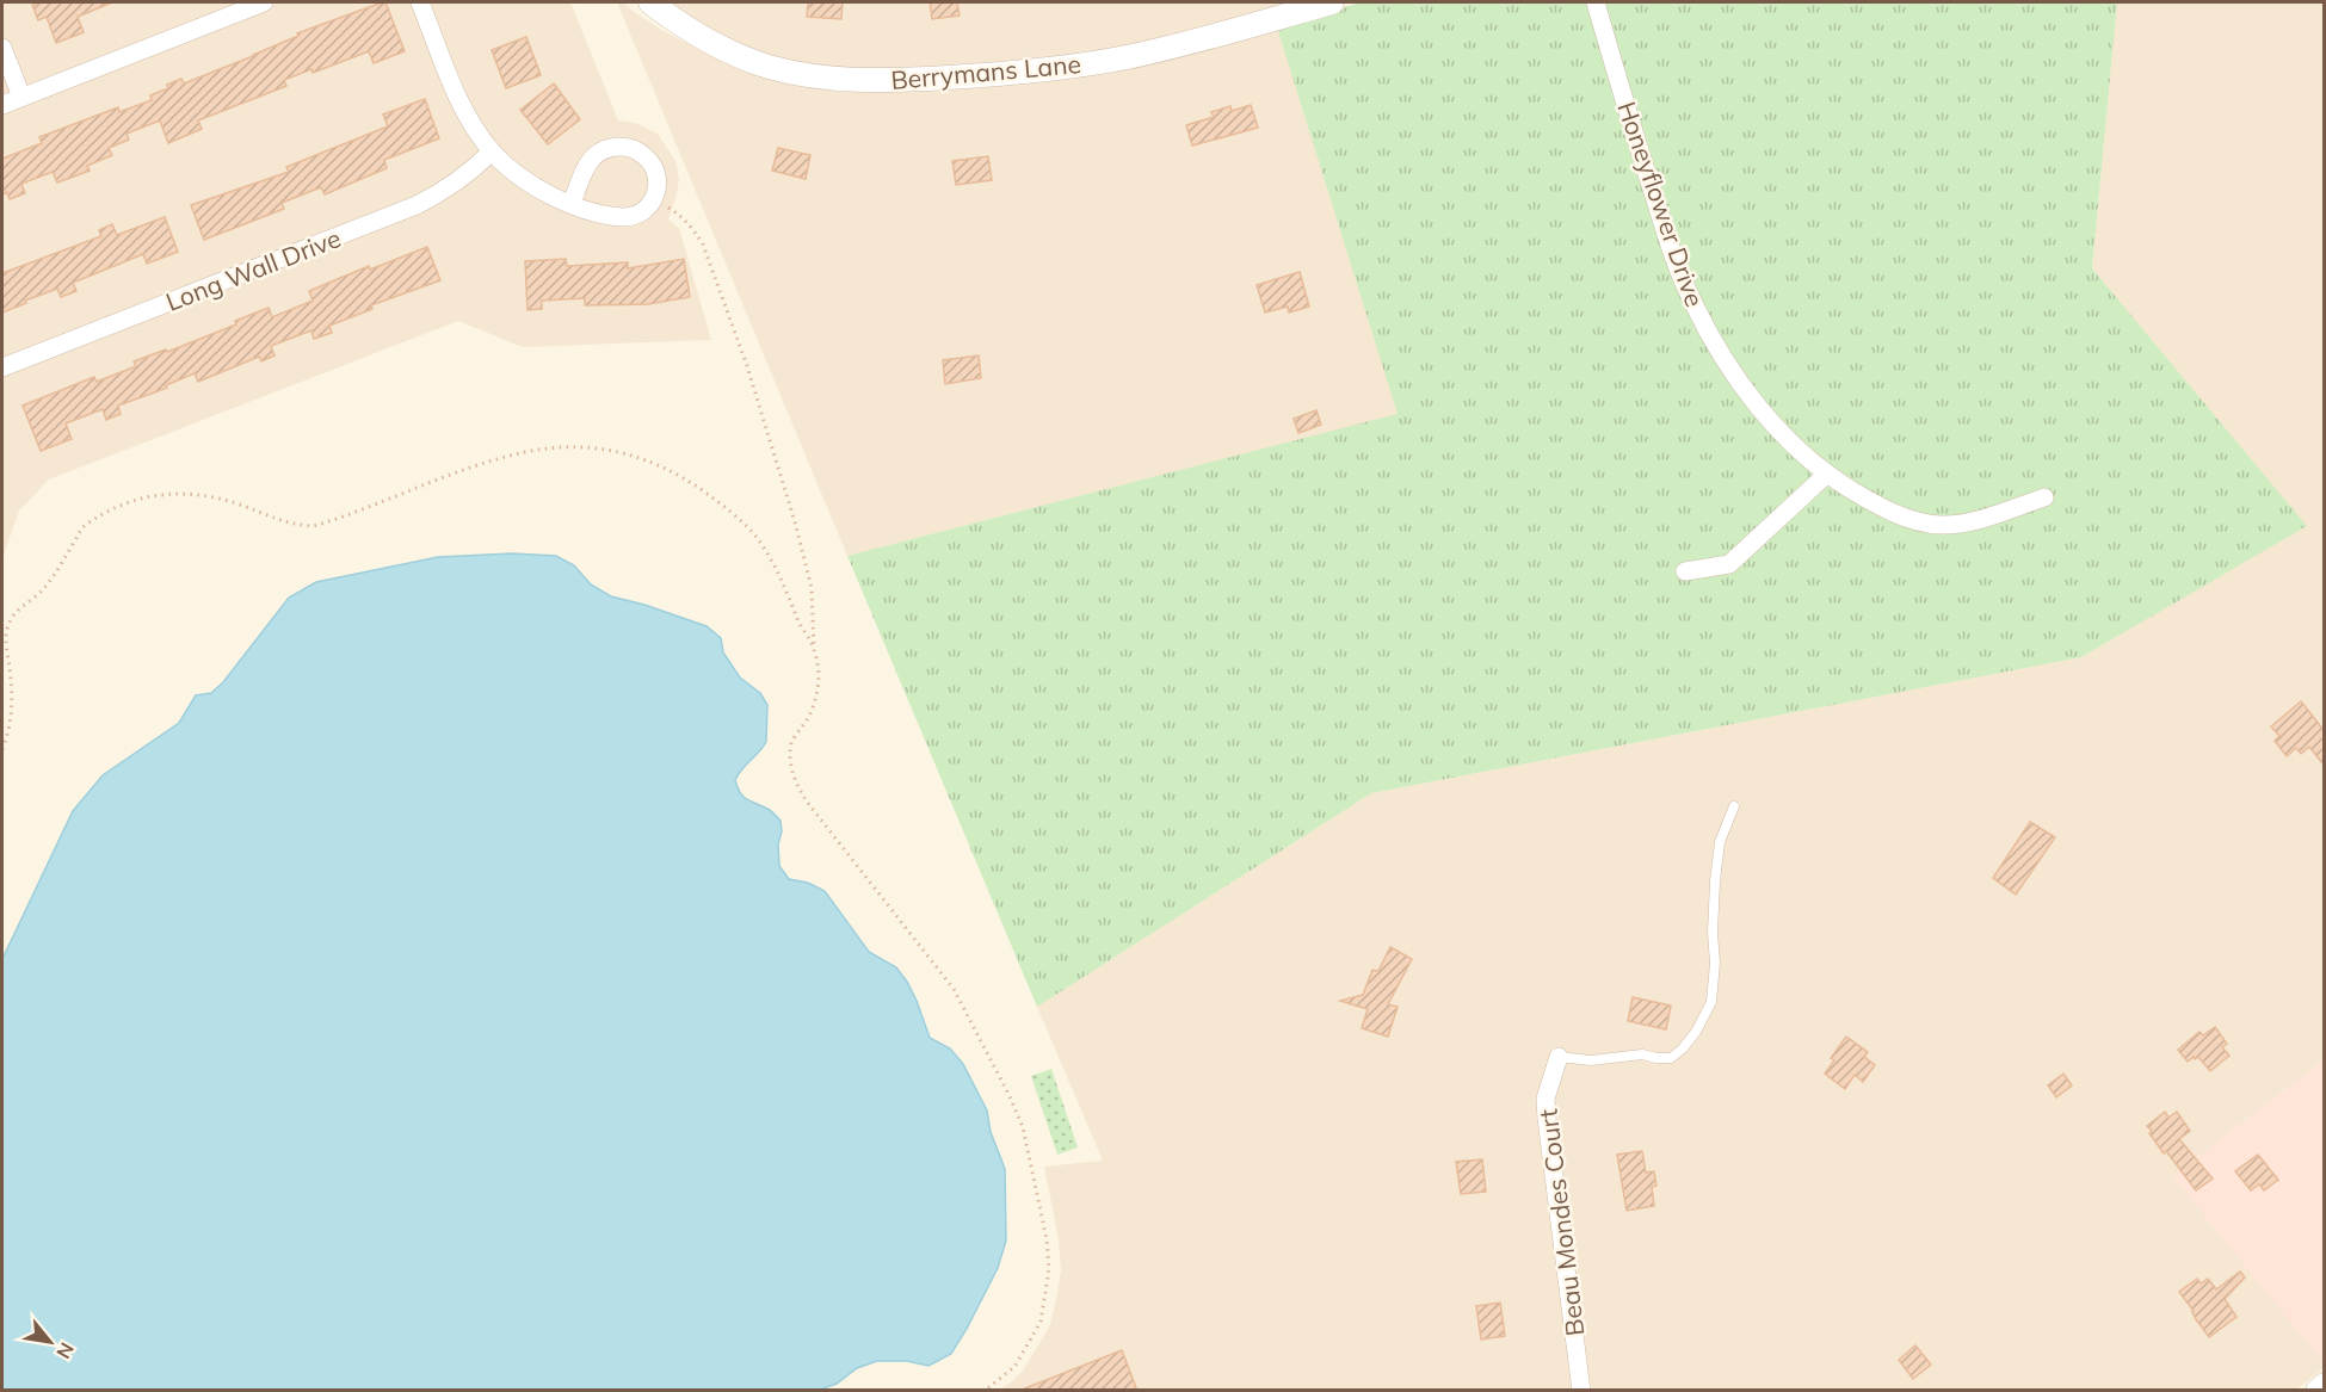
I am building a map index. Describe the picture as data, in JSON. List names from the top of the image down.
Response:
{
  "streets": {
    "street": [
      "Berrymans Lane",
      "Honeyflower Drive",
      "Long Wall Drive",
      "Beau Mondes Court"
    ]
  },
  "north": "bottom right"
}
